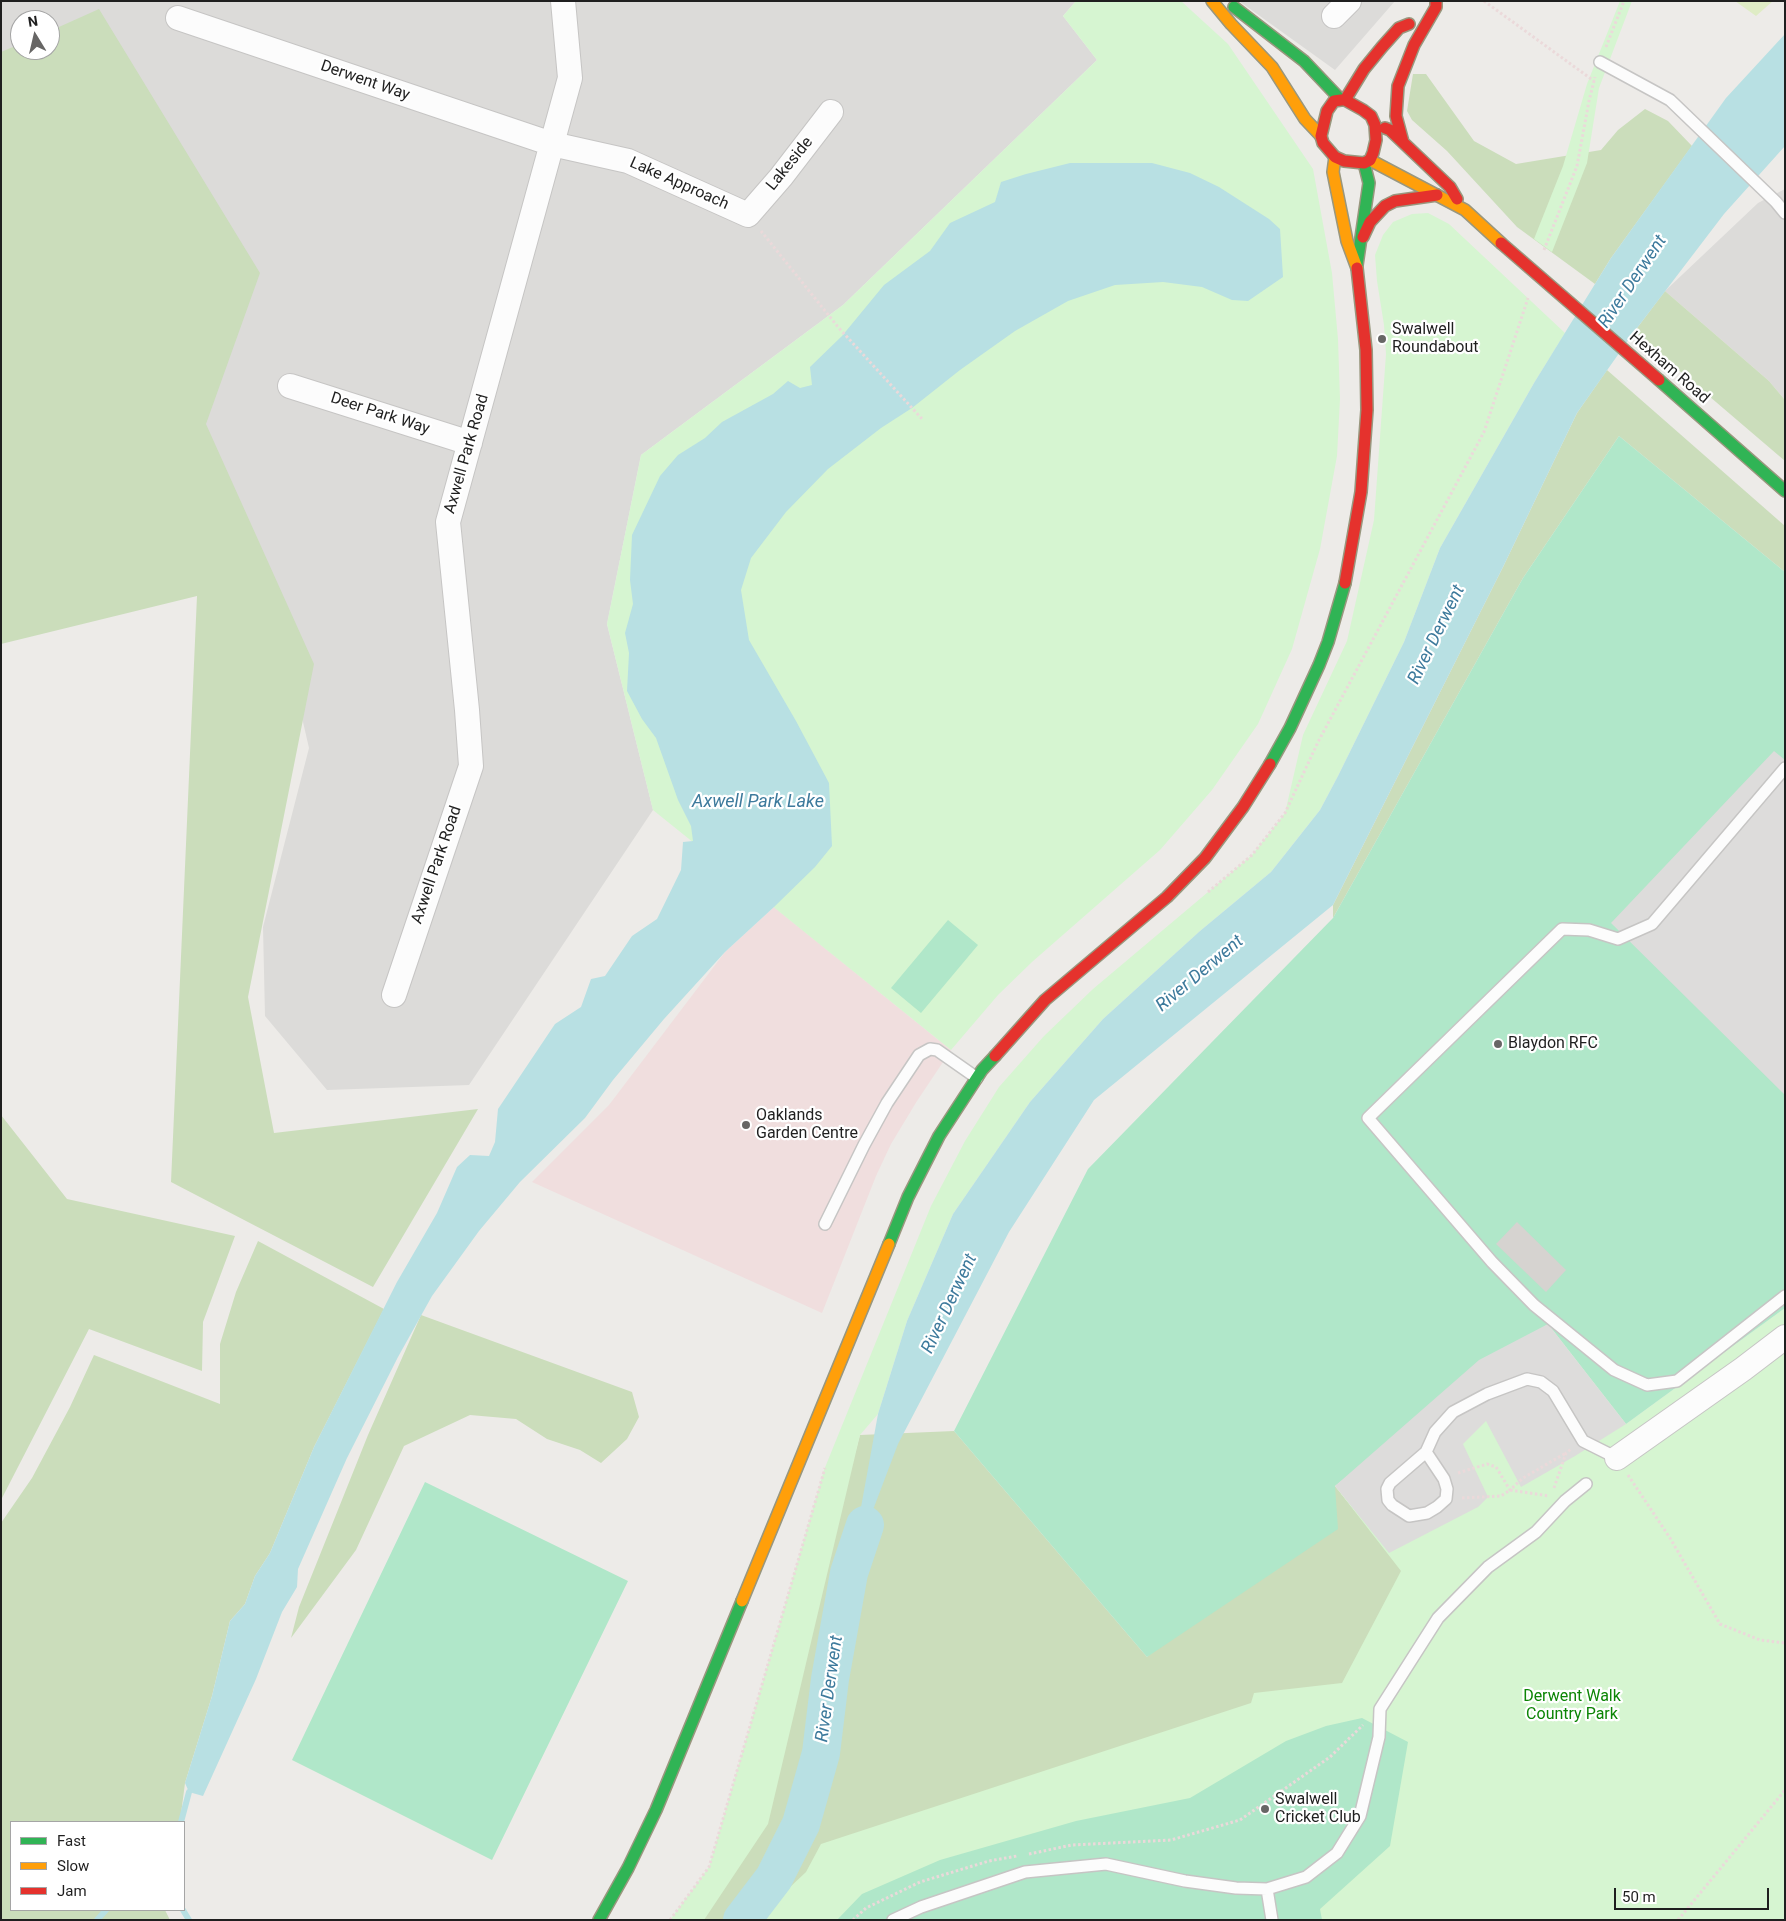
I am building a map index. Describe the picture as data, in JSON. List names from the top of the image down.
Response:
{
  "streets": {
    "main road": ["Hexham Road"],
    "street": [
      "Derwent Way",
      "Lakeside",
      "Lake Approach",
      "Deer Park Way",
      "Axwell Park Road"
    ]
  },
  "crossings": [
    ["Derwent Way", "Lake Approach"],
    ["Derwent Way", "Axwell Park Road"],
    ["Lakeside", "Lake Approach"],
    ["Lake Approach", "Axwell Park Road"],
    ["Deer Park Way", "Axwell Park Road"]
  ],
  "water": ["River Derwent", "Axwell Park Lake"],
  "parks": ["Derwent Walk Country Park"],
  "places": [
    "Swalwell Roundabout",
    "Blaydon RFC",
    "Oaklands Garden Centre",
    "Swalwell Cricket Club"
  ],
  "legend": ["Fast", "Slow", "Jam"],
  "scale_bar": "50 m",
  "north": "top"
}
